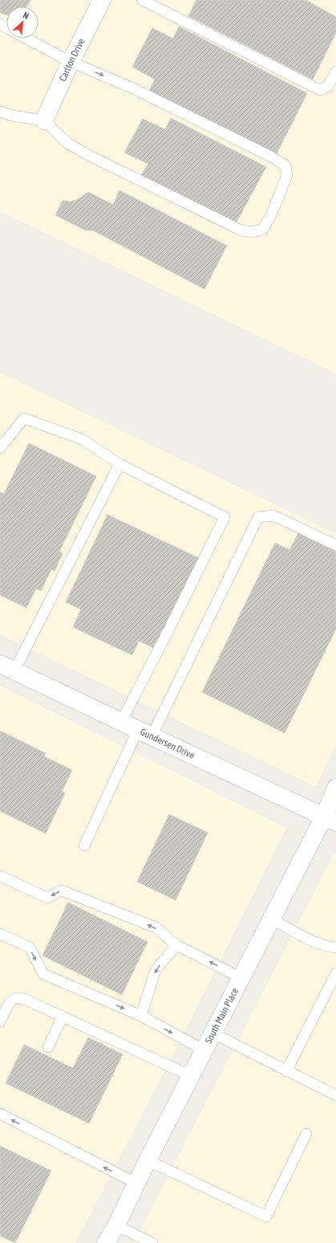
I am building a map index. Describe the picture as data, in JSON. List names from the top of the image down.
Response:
{
  "streets": {
    "street": ["Carlton Drive", "Gundersen Drive", "South Main Place"]
  },
  "crossings": [
    ["Gundersen Drive", "South Main Place"]
  ],
  "north": "top right"
}
